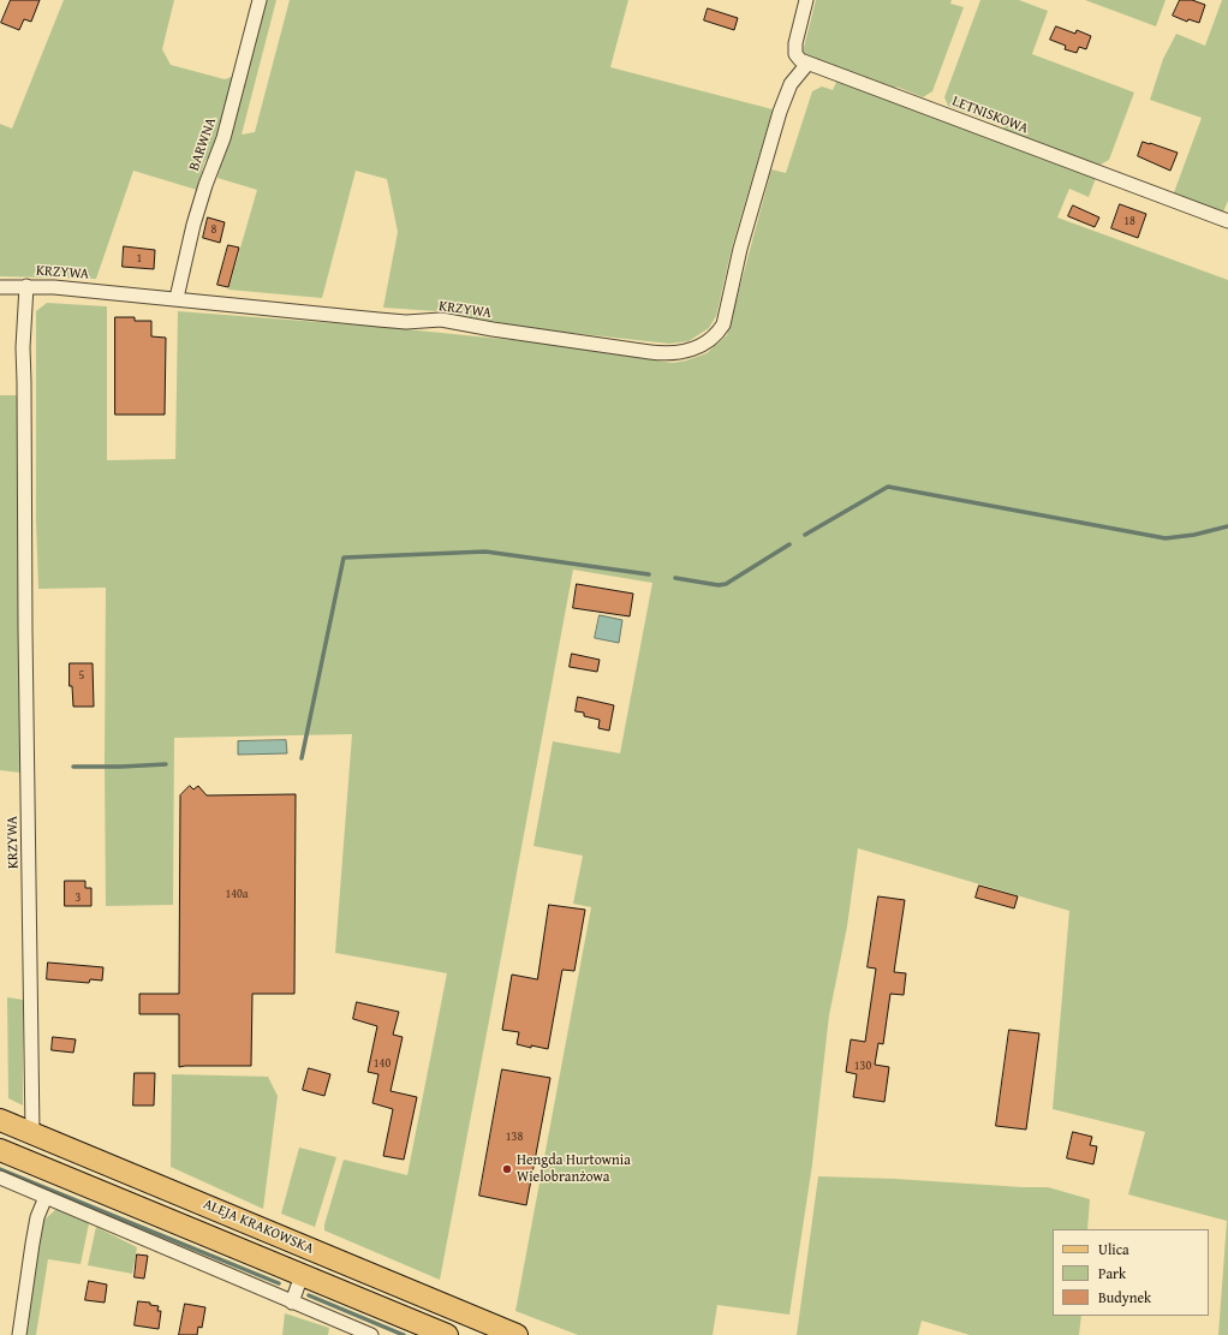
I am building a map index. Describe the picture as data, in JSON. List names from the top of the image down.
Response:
{
  "streets": {
    "main road": ["ALEJA KRAKOWSKA"],
    "street": ["LETNISKOWA", "BARWNA", "KRZYWA"]
  },
  "crossings": [
    ["LETNISKOWA", "KRZYWA"],
    ["BARWNA", "KRZYWA"],
    ["KRZYWA", "ALEJA KRAKOWSKA"]
  ],
  "places": ["Hengda Hurtownia Wielobranżowa"],
  "house_numbers": [
    "18",
    "8",
    "1",
    "5",
    "140a",
    "3",
    "140",
    "130",
    "138"
  ],
  "legend": ["Ulica", "Park", "Budynek"]
}
